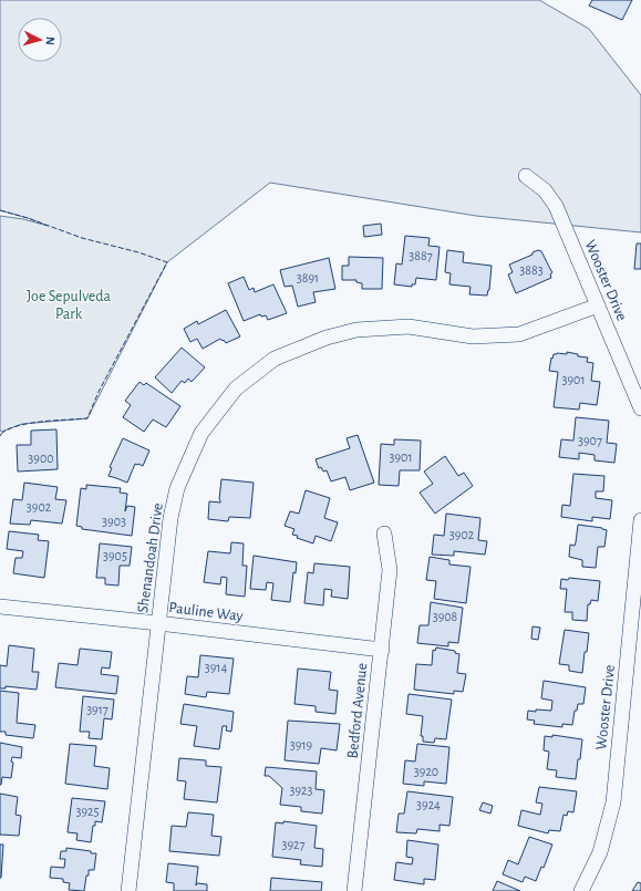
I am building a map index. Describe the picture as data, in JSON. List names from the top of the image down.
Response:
{
  "streets": {
    "street": [
      "Wooster Drive",
      "Shenandoah Drive",
      "Pauline Way",
      "Bedford Avenue"
    ]
  },
  "crossings": [
    ["Wooster Drive", "Shenandoah Drive"],
    ["Shenandoah Drive", "Pauline Way"],
    ["Pauline Way", "Bedford Avenue"]
  ],
  "parks": ["Joe Sepulveda Park"],
  "house_numbers": [
    "3887",
    "3883",
    "3891",
    "3901",
    "3907",
    "3901",
    "3900",
    "3902",
    "3903",
    "3902",
    "3905",
    "3908",
    "3914",
    "3917",
    "3919",
    "3920",
    "3923",
    "3924",
    "3925",
    "3927"
  ],
  "north": "right"
}
